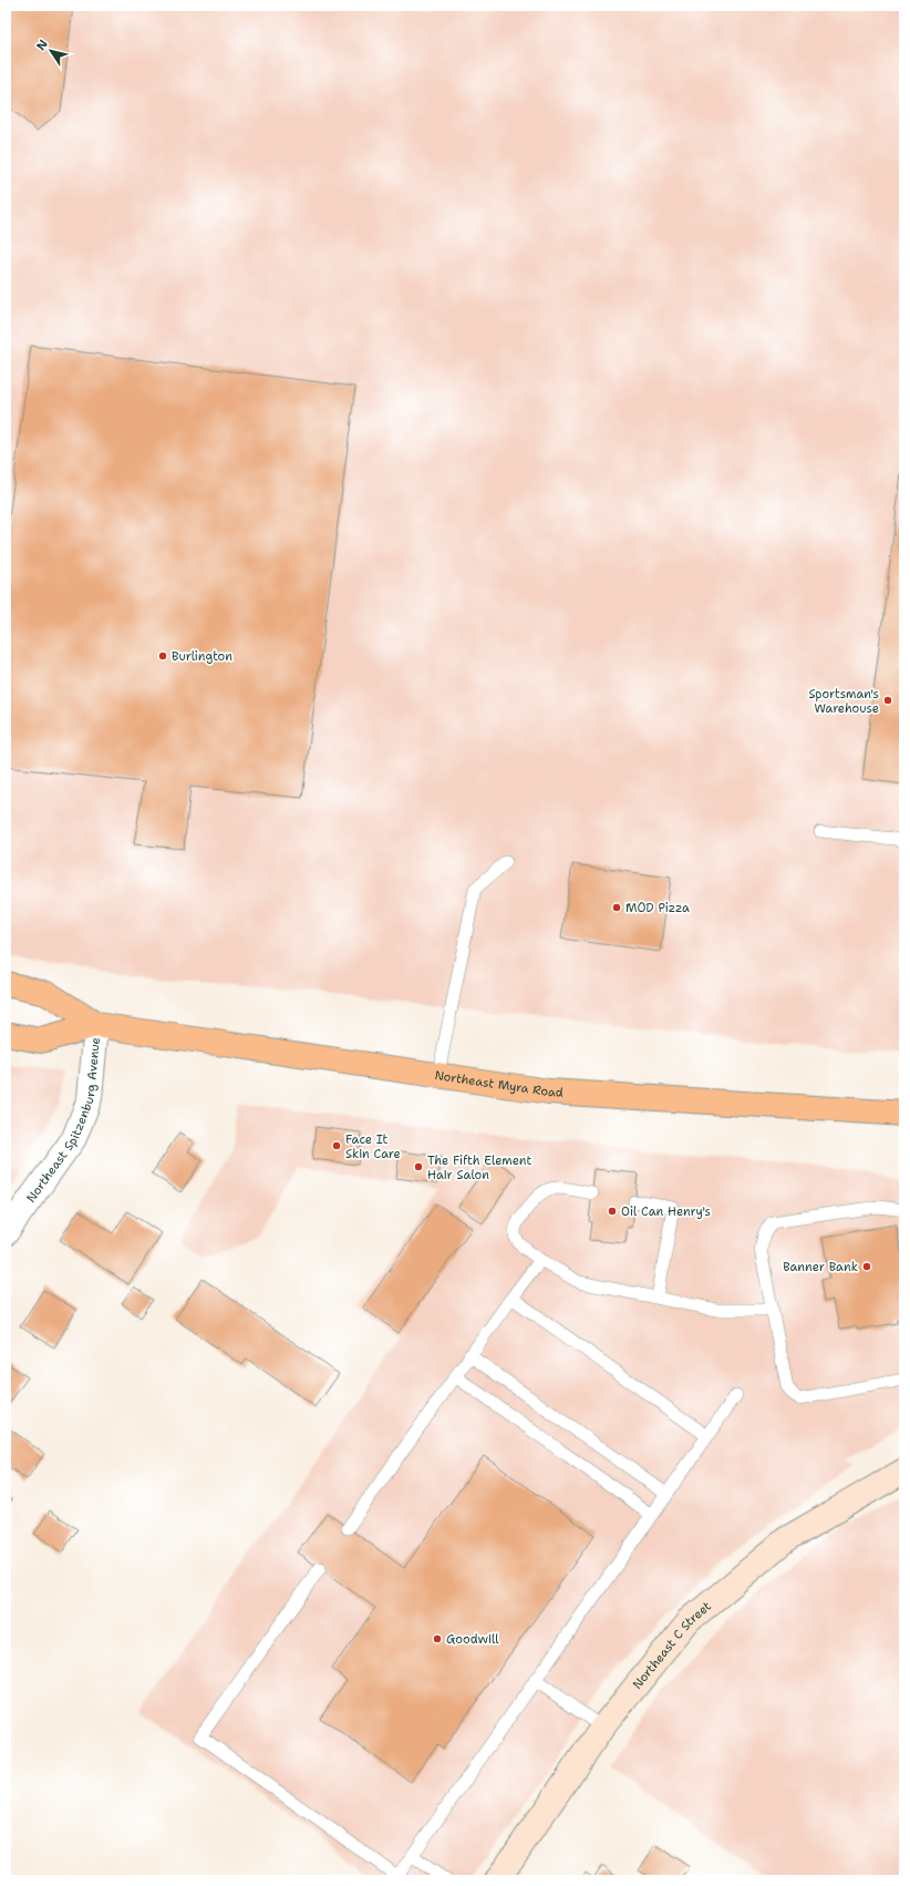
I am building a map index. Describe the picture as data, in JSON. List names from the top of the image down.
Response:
{
  "streets": {
    "highway": ["Northeast Myra Road"],
    "main road": ["Northeast C Street"],
    "street": ["Northeast Spitzenburg Avenue"]
  },
  "crossings": [
    ["Northeast Myra Road", "Northeast Spitzenburg Avenue"]
  ],
  "places": [
    "Burlington",
    "Sportsman's Warehouse",
    "MOD Pizza",
    "Face It Skin Care",
    "The Fifth Element Hair Salon",
    "Oil Can Henry's",
    "Banner Bank",
    "Goodwill"
  ],
  "north": "top left"
}
